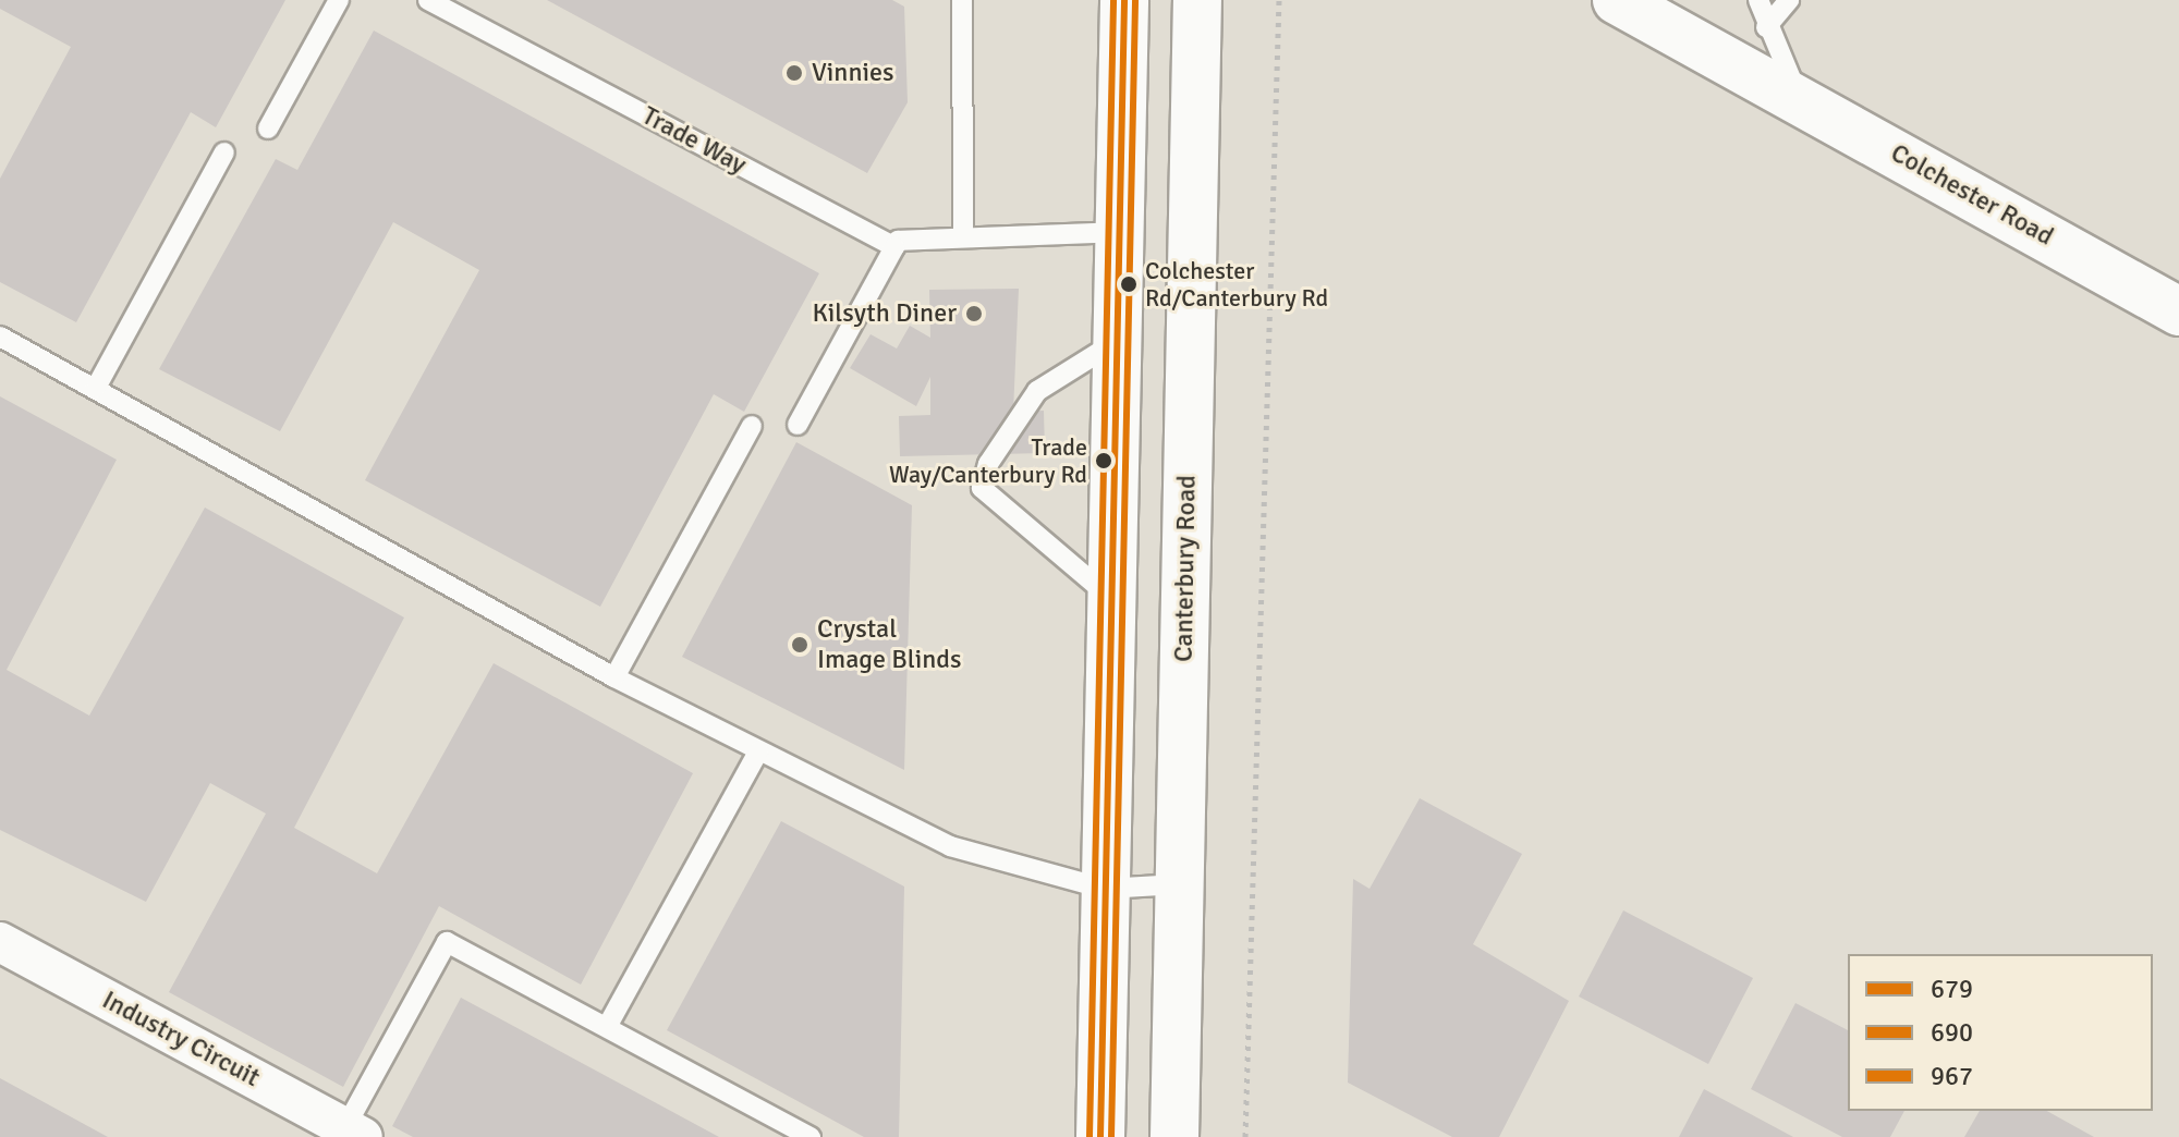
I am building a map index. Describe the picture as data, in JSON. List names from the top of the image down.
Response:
{
  "streets": {
    "main road": ["Colchester Road", "Canterbury Road"],
    "street": ["Industry Circuit"],
    "lane": ["Trade Way"]
  },
  "places": [
    "Vinnies",
    "Colchester Rd/Canterbury Rd",
    "Kilsyth Diner",
    "Trade Way/Canterbury Rd",
    "Crystal Image Blinds"
  ],
  "lines": ["transit line 679", "transit line 690", "transit line 967"],
  "legend": ["679", "690", "967"]
}
